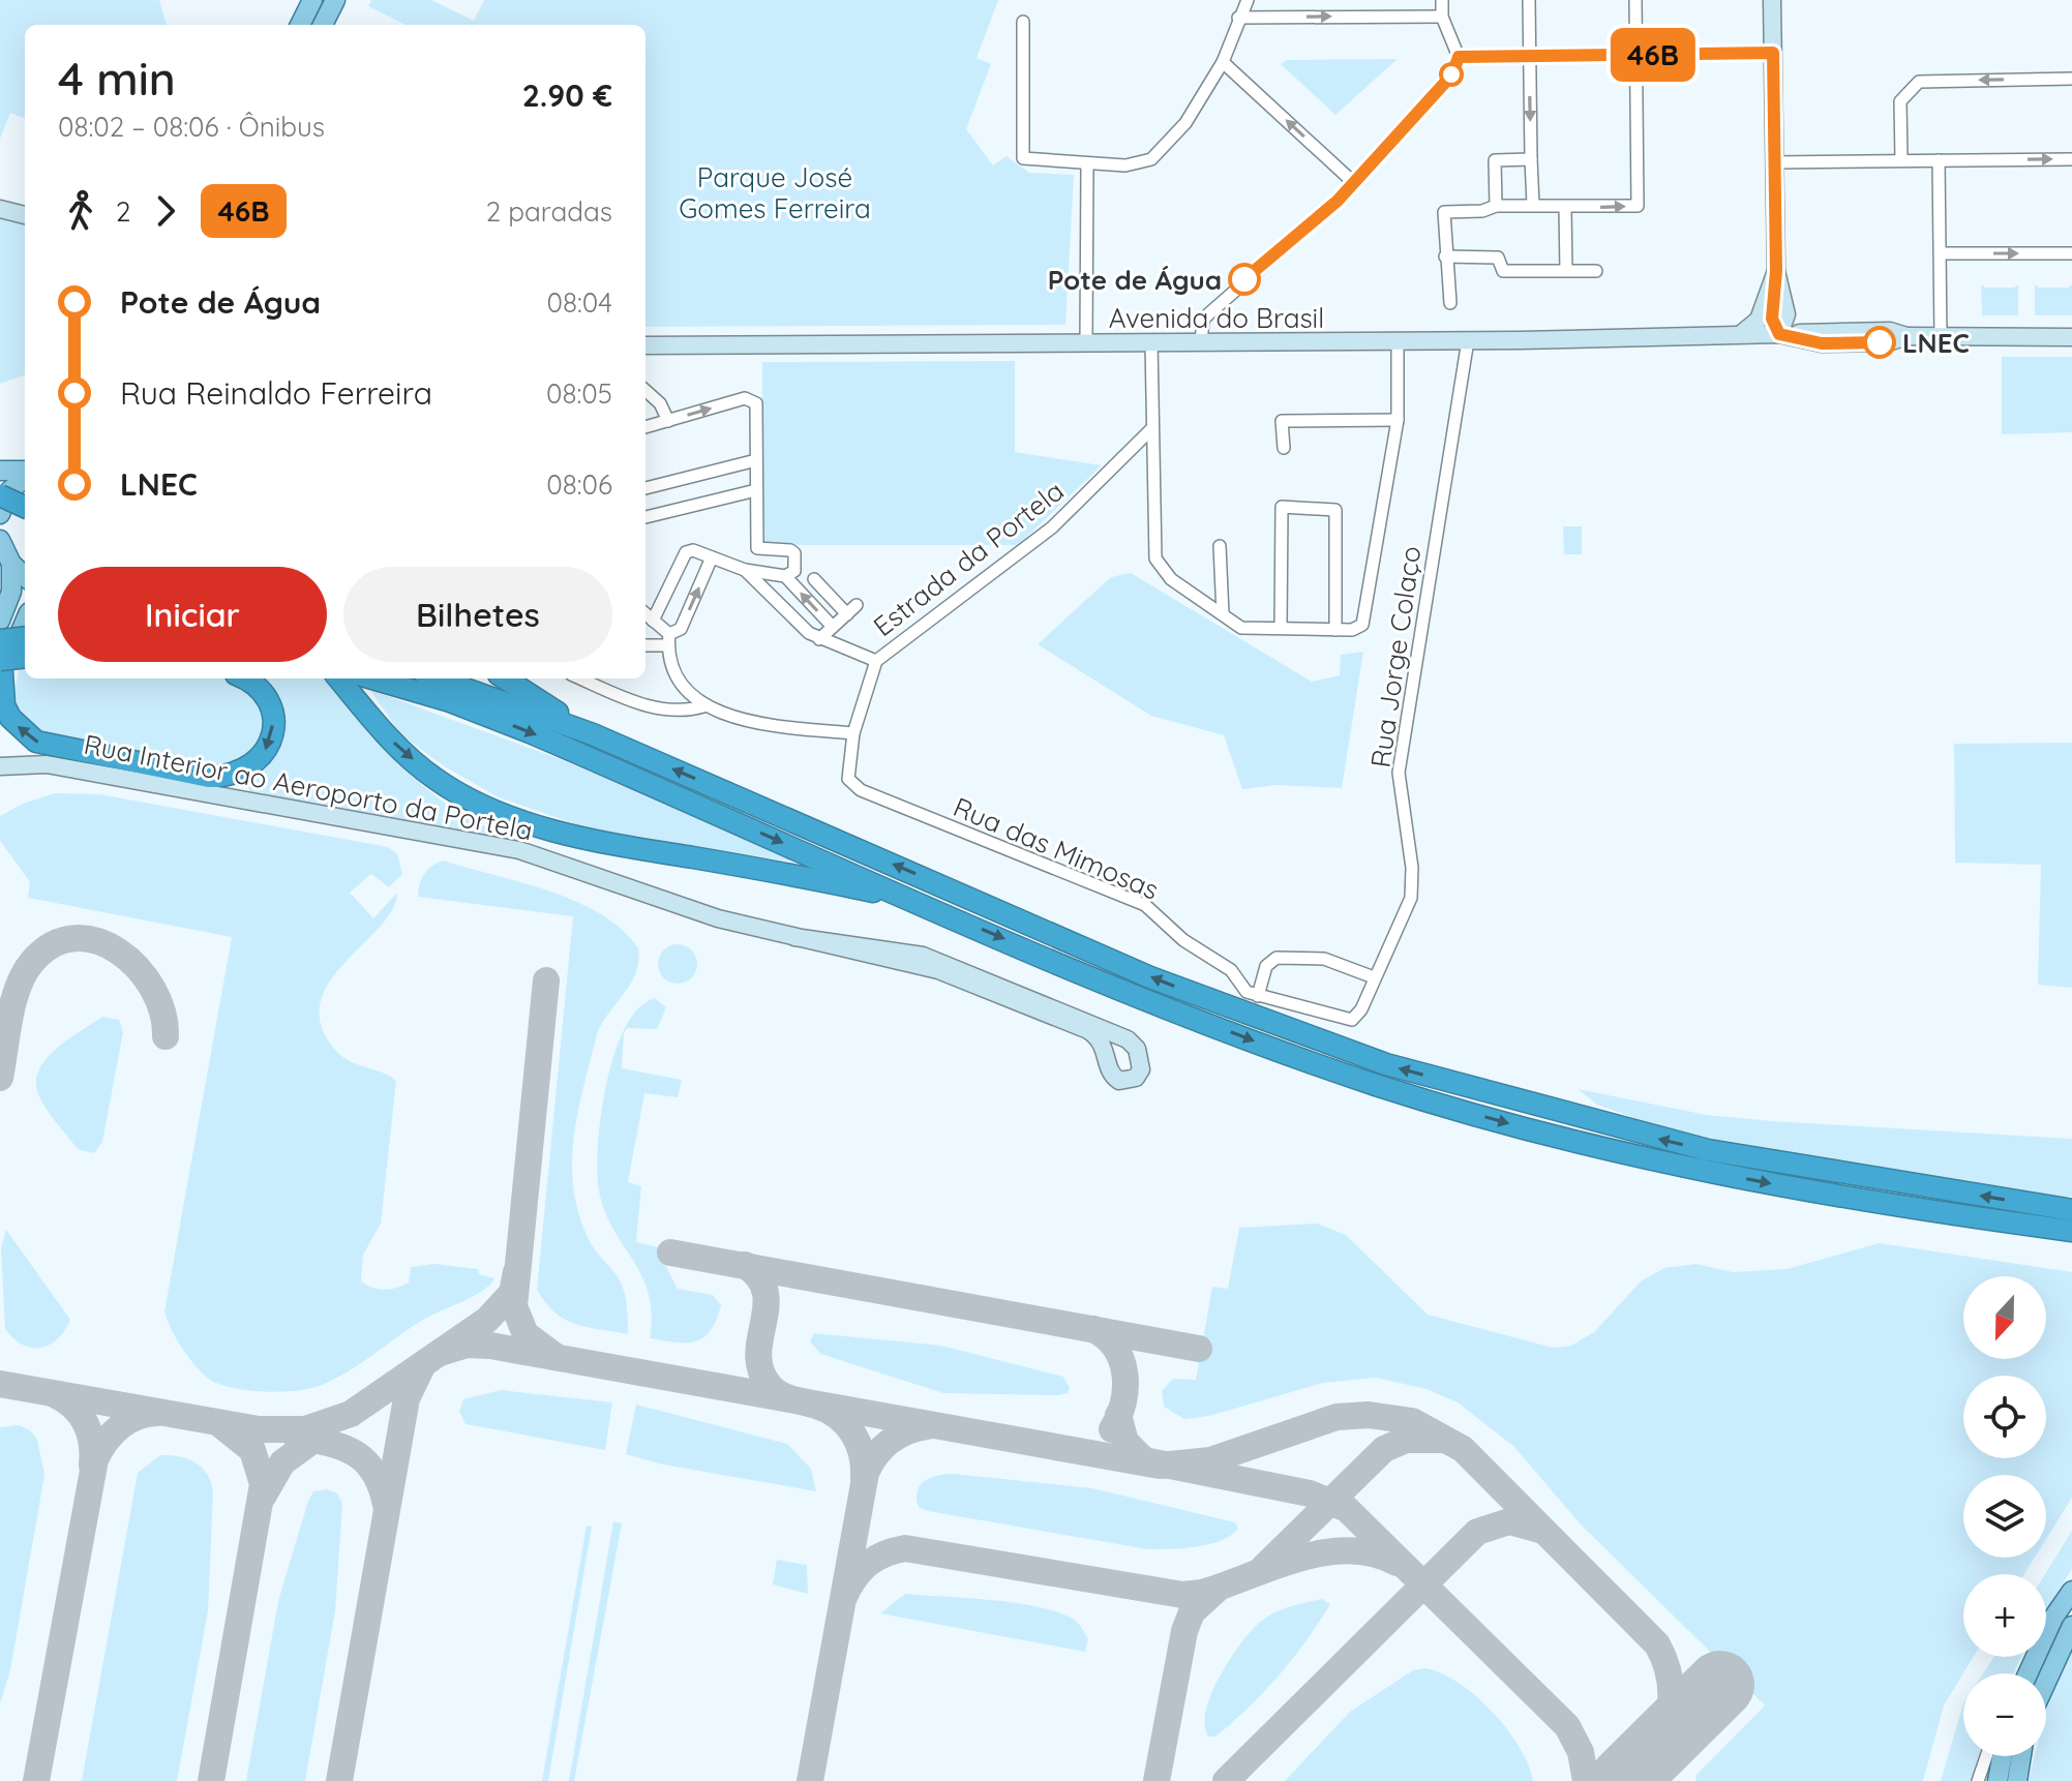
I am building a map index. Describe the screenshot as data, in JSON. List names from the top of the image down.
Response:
{
  "streets": {
    "street": [
      "Avenida do Brasil",
      "Estrada da Portela",
      "Rua Jorge Colaço",
      "Rua Interior ao Aeroporto da Portela",
      "Rua das Mimosas"
    ]
  },
  "crossings": [
    ["Avenida do Brasil", "Rua Jorge Colaço"],
    ["Estrada da Portela", "Rua das Mimosas"],
    ["Rua Jorge Colaço", "Rua das Mimosas"]
  ],
  "parks": ["Parque José Gomes Ferreira"],
  "places": ["Pote de Água", "LNEC"],
  "lines": ["bus line 46B"],
  "north": "bottom",
  "page": {
    "on_map": "46B",
    "heading": ["4 min", "08:02 – 08:06 · Ônibus", "2.90 €"],
    "legs": ["2", "46B", "2 paradas"],
    "list": [
      {
        "name": "Pote de Água",
        "value": "08:04"
      },
      {
        "name": "Rua Reinaldo Ferreira",
        "value": "08:05"
      },
      {
        "name": "LNEC",
        "value": "08:06"
      }
    ],
    "buttons": ["Iniciar", "Bilhetes"],
    "map_buttons": ["+", "−"]
  }
}
